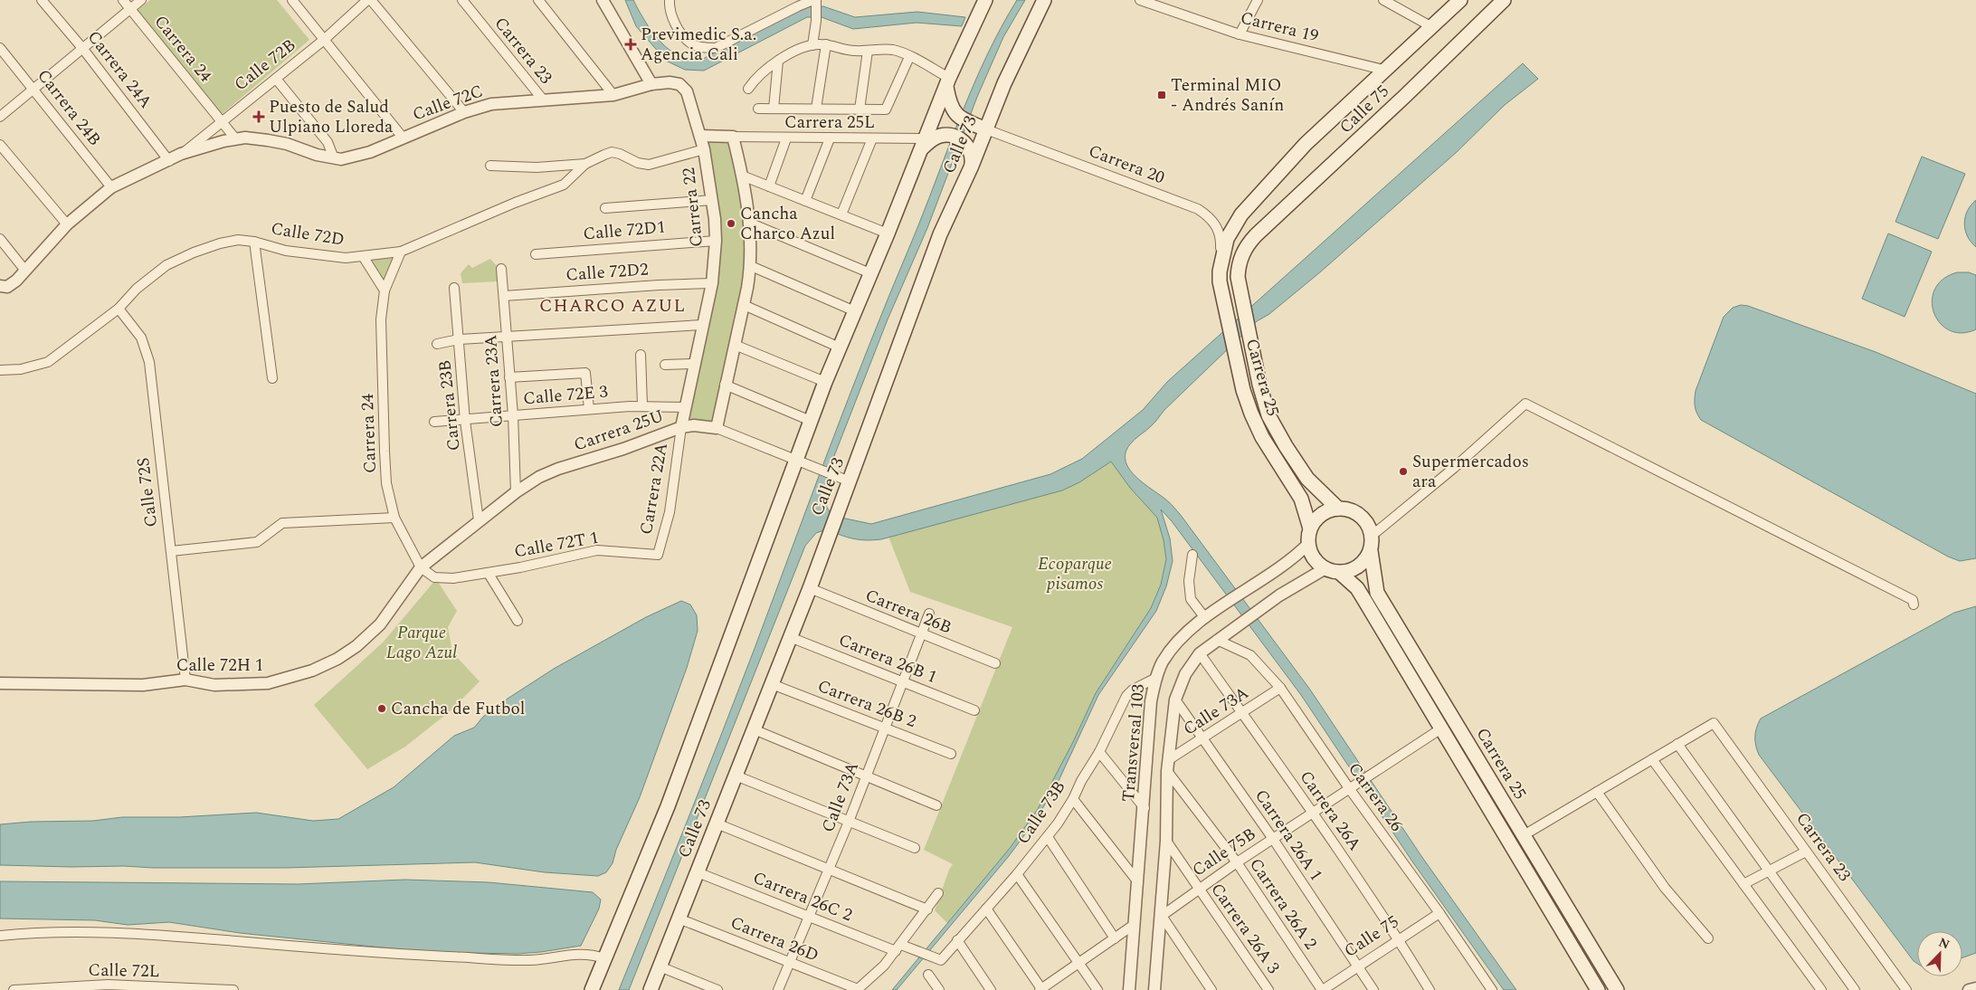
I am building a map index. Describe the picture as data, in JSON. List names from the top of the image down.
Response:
{
  "streets": {
    "main road": ["Calle 75", "Calle 73", "Carrera 25"],
    "street": [
      "Carrera 19",
      "Carrera 24",
      "Carrera 23",
      "Calle 72B",
      "Carrera 24A",
      "Calle 72C",
      "Carrera 24B",
      "Carrera 25L",
      "Carrera 20",
      "Carrera 22",
      "Calle 72D1",
      "Calle 72D",
      "Calle 72D2",
      "Carrera 23A",
      "Calle 72E 3",
      "Carrera 23B",
      "Carrera 25U",
      "Carrera 22A",
      "Calle 72S",
      "Calle 72T 1",
      "Carrera 26B",
      "Carrera 26B 1",
      "Calle 72H 1",
      "Carrera 26B 2",
      "Calle 73A",
      "Transversal 103",
      "Carrera 26",
      "Carrera 26A",
      "Calle 73B",
      "Carrera 26A 1",
      "Calle 75B",
      "Carrera 26C 2",
      "Carrera 26A 2",
      "Carrera 26A 3",
      "Carrera 26D",
      "Calle 72L"
    ]
  },
  "crossings": [
    ["Carrera 19", "Calle 75"],
    ["Carrera 24", "Calle 72B"],
    ["Carrera 24", "Calle 72C"],
    ["Carrera 24", "Calle 72D"],
    ["Carrera 24", "Carrera 25U"],
    ["Carrera 24", "Calle 72T 1"],
    ["Carrera 24", "Calle 72H 1"],
    ["Carrera 23", "Calle 72C"],
    ["Calle 72B", "Carrera 24A"],
    ["Calle 72B", "Calle 72C"],
    ["Calle 72B", "Carrera 24B"],
    ["Calle 72C", "Carrera 22"],
    ["Calle 75", "Carrera 25"],
    ["Calle 75", "Carrera 26"],
    ["Calle 75", "Carrera 26A"],
    ["Calle 75", "Carrera 26A 1"],
    ["Calle 75", "Carrera 26A 2"],
    ["Carrera 25L", "Calle 73"],
    ["Calle 73", "Carrera 20"],
    ["Calle 73", "Carrera 25U"],
    ["Calle 73", "Carrera 26B"],
    ["Calle 73", "Carrera 26B 1"],
    ["Calle 73", "Carrera 26B 2"],
    ["Calle 73", "Carrera 26C 2"],
    ["Calle 73", "Carrera 26D"],
    ["Carrera 20", "Carrera 25"],
    ["Carrera 22", "Calle 72D1"],
    ["Carrera 22", "Calle 72D"],
    ["Carrera 22", "Calle 72D2"],
    ["Carrera 22", "Carrera 25U"],
    ["Carrera 22", "Carrera 22A"],
    ["Calle 72D", "Calle 72S"],
    ["Calle 72D2", "Carrera 23A"],
    ["Carrera 25", "Transversal 103"],
    ["Carrera 25", "Calle 75B"],
    ["Carrera 23A", "Calle 72E 3"],
    ["Carrera 23A", "Carrera 25U"],
    ["Calle 72E 3", "Carrera 23B"],
    ["Calle 72E 3", "Carrera 25U"],
    ["Carrera 23B", "Carrera 25U"],
    ["Carrera 25U", "Carrera 22A"],
    ["Carrera 25U", "Calle 72T 1"],
    ["Carrera 25U", "Calle 72H 1"],
    ["Carrera 22A", "Calle 72T 1"],
    ["Calle 72S", "Calle 72H 1"],
    ["Calle 72T 1", "Calle 72H 1"],
    ["Carrera 26B", "Calle 73A"],
    ["Carrera 26B 1", "Calle 73A"],
    ["Carrera 26B 2", "Calle 73A"],
    ["Calle 73A", "Transversal 103"],
    ["Calle 73A", "Carrera 26"],
    ["Calle 73A", "Carrera 26A"],
    ["Calle 73A", "Carrera 26A 1"],
    ["Calle 73A", "Carrera 26C 2"],
    ["Calle 73A", "Carrera 26A 2"],
    ["Calle 73A", "Carrera 26D"],
    ["Transversal 103", "Carrera 26"],
    ["Transversal 103", "Carrera 26A"],
    ["Transversal 103", "Calle 73B"],
    ["Transversal 103", "Carrera 26A 1"],
    ["Transversal 103", "Calle 75B"],
    ["Transversal 103", "Carrera 26A 2"],
    ["Transversal 103", "Carrera 26A 3"],
    ["Carrera 26", "Calle 75B"],
    ["Carrera 26A", "Calle 75B"],
    ["Calle 73B", "Carrera 26C 2"],
    ["Carrera 26A 1", "Calle 75B"],
    ["Calle 75B", "Carrera 26A 2"],
    ["Calle 75B", "Carrera 26A 3"]
  ],
  "districts": ["CHARCO AZUL"],
  "parks": ["Ecoparque pisamos", "Parque Lago Azul"],
  "places": {
    "health": ["Previmedic S.a. Agencia Cali", "Puesto de Salud Ulpiano Lloreda"],
    "transit": ["Terminal MIO - Andrés Sanín"],
    "other": ["Cancha Charco Azul", "Supermercados ara", "Cancha de Futbol"]
  },
  "north": "top right"
}
